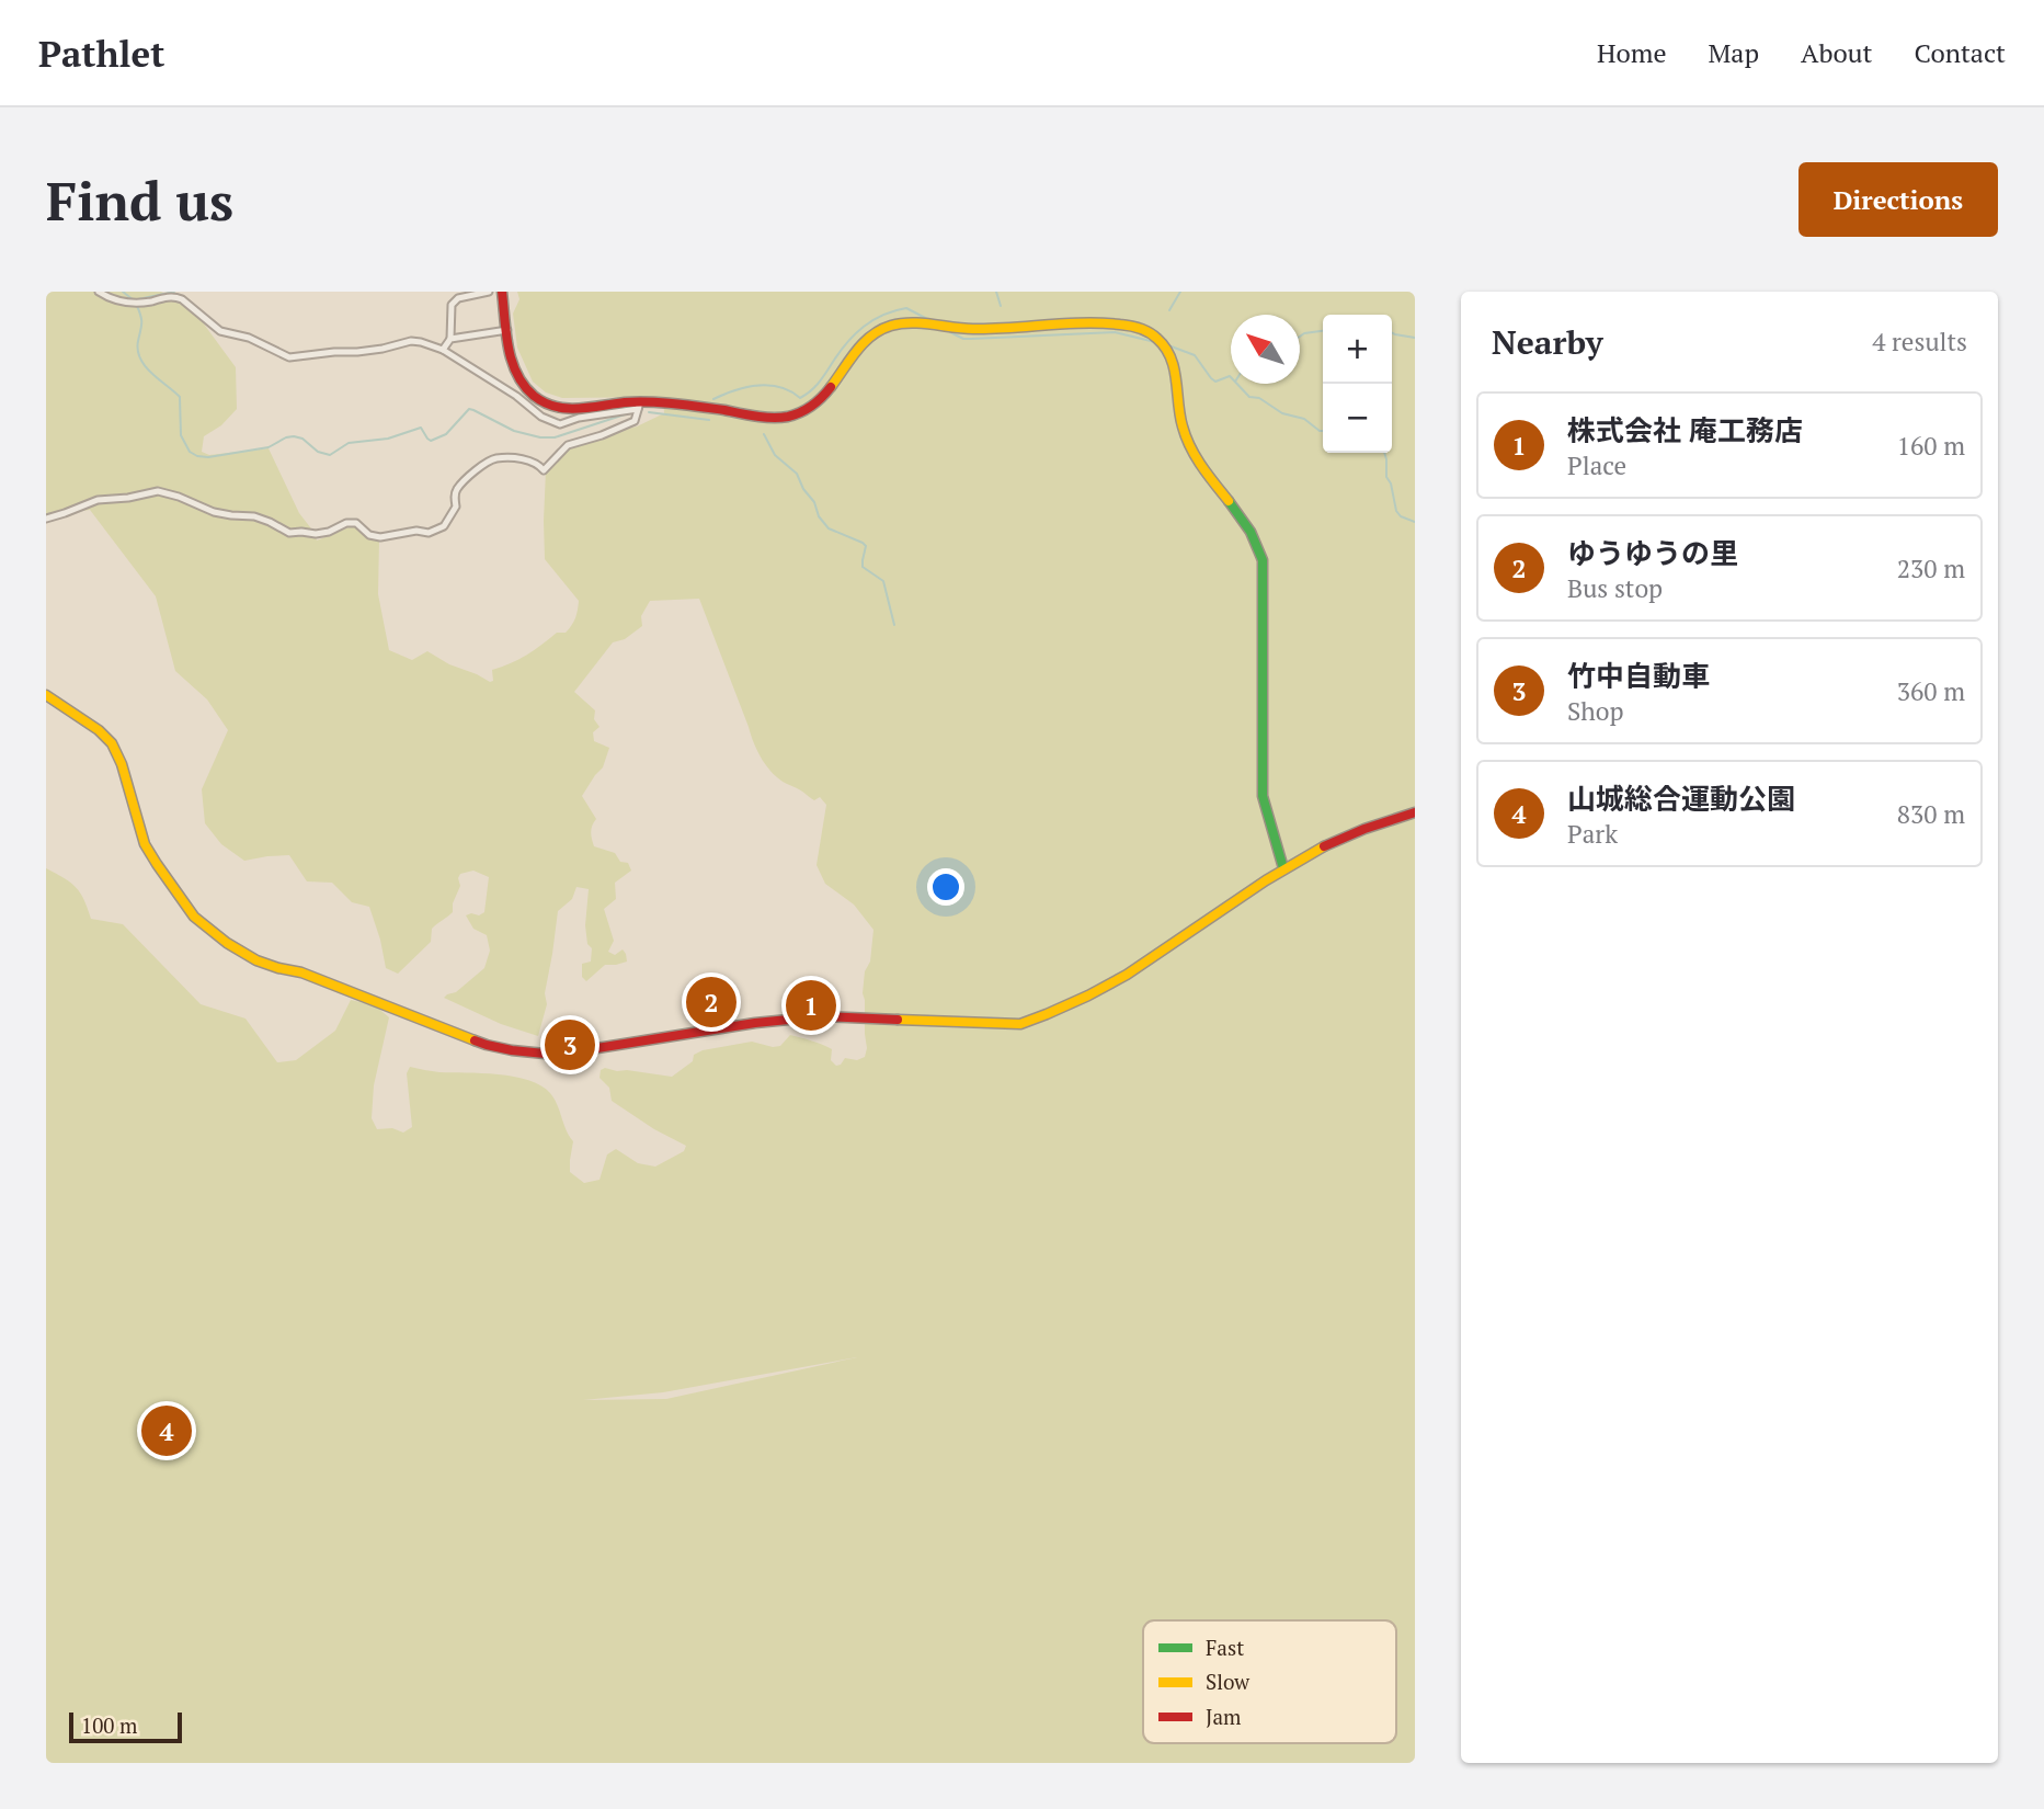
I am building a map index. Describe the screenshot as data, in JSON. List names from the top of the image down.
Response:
{
  "legend": ["Fast", "Slow", "Jam"],
  "scale_bar": "100 m",
  "north": "top left",
  "page": {
    "header": "Pathlet",
    "nav": [
      "Home",
      "Map",
      "About",
      "Contact"
    ],
    "buttons": "Directions",
    "title": "Find us",
    "heading": ["Nearby", "4 results"],
    "map_buttons": ["+", "−"],
    "list": [
      {
        "mark": "1",
        "name": "株式会社 庵工務店",
        "note": "Place",
        "value": "160 m"
      },
      {
        "mark": "2",
        "name": "ゆうゆうの里",
        "note": "Bus stop",
        "value": "230 m"
      },
      {
        "mark": "3",
        "name": "竹中自動車",
        "note": "Shop",
        "value": "360 m"
      },
      {
        "mark": "4",
        "name": "山城総合運動公園",
        "note": "Park",
        "value": "830 m"
      }
    ],
    "pins": [
      "2",
      "1",
      "3",
      "4"
    ],
    "scale": "100 m"
  }
}
